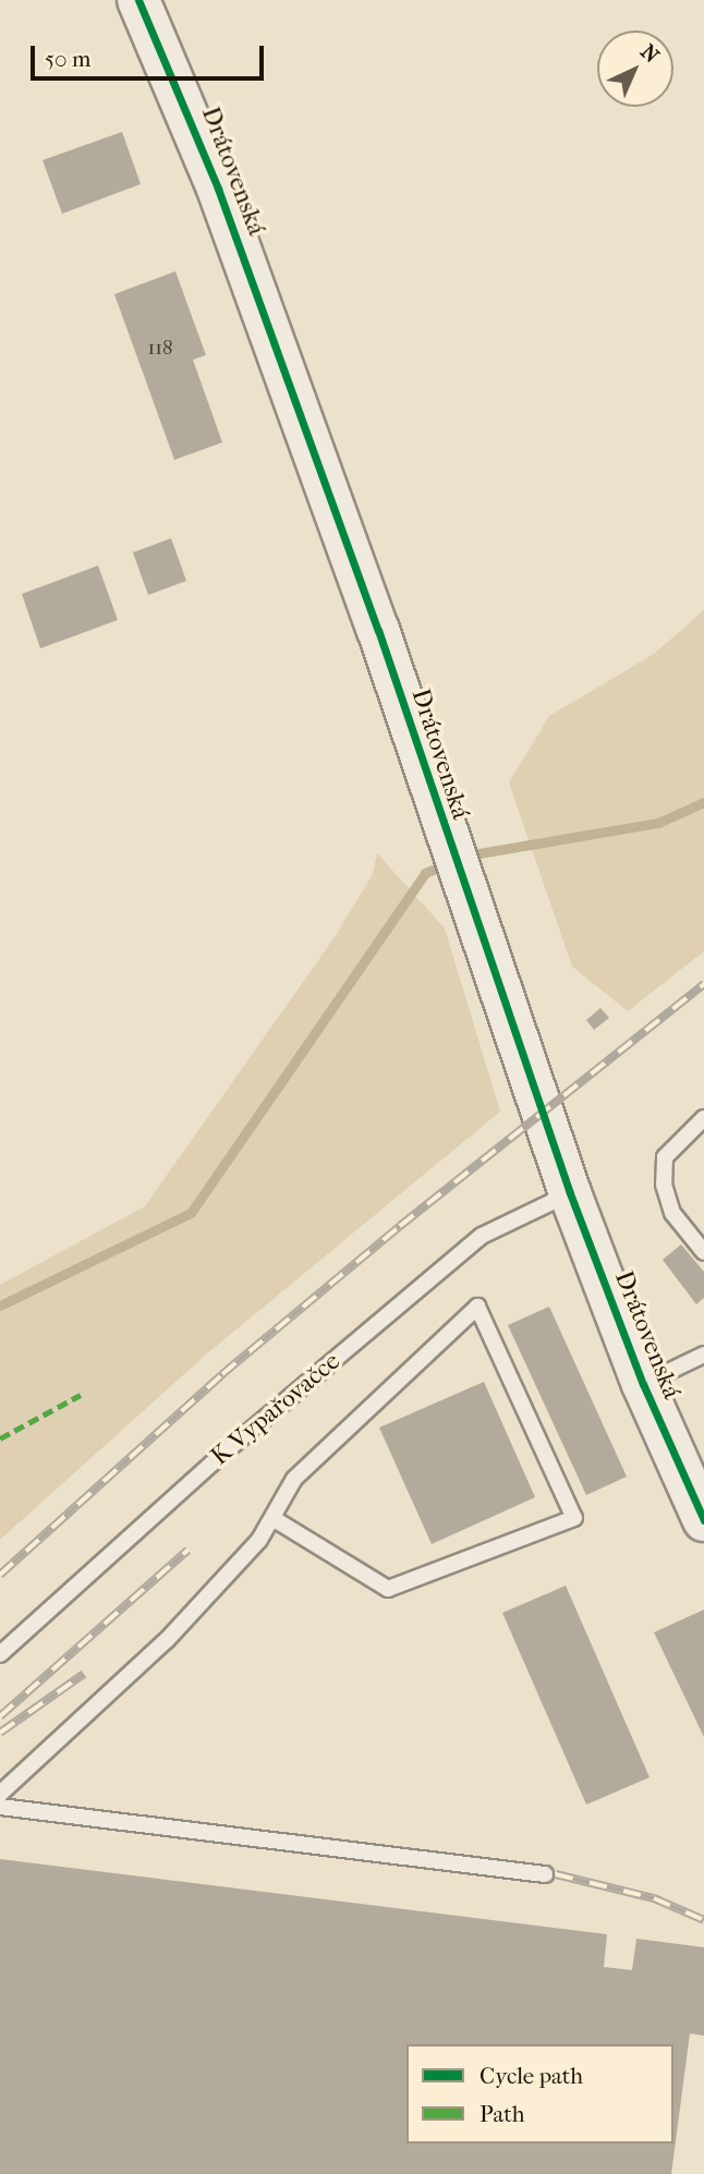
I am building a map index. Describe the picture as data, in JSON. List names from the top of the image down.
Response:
{
  "streets": {
    "street": ["Drátovenská"],
    "lane": ["K Vypařovačce"]
  },
  "crossings": [
    ["Drátovenská", "K Vypařovačce"]
  ],
  "house_numbers": ["118"],
  "legend": ["Cycle path", "Path"],
  "scale_bar": "50 m",
  "north": "top right"
}
